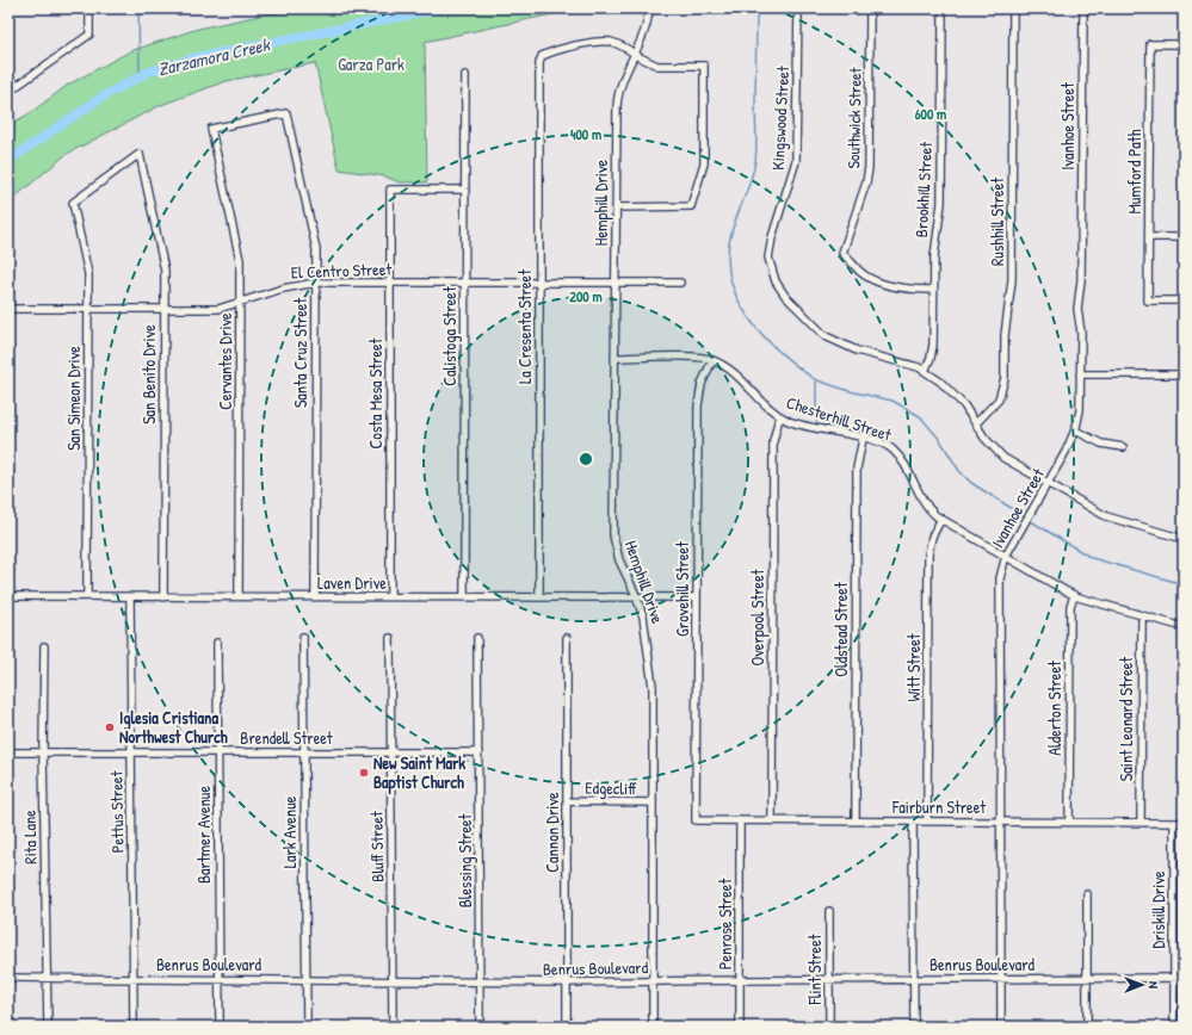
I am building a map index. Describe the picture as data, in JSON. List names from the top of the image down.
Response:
{
  "streets": {
    "street": [
      "Kingswood Street",
      "Southwick Street",
      "Ivanhoe Street",
      "Mumford Path",
      "Brookhill Street",
      "Hemphill Drive",
      "Rushhill Street",
      "El Centro Street",
      "La Cresenta Street",
      "Calistoga Street",
      "Santa Cruz Street",
      "Cervantes Drive",
      "San Benito Drive",
      "Costa Mesa Street",
      "San Simeon Drive",
      "Chesterhill Street",
      "Laven Drive",
      "Grovehill Street",
      "Overpool Street",
      "Oldstead Street",
      "Witt Street",
      "Alderton Street",
      "Saint Leonard Street",
      "Brendell Street",
      "Edgecliff",
      "Fairburn Street",
      "Pettus Street",
      "Lark Avenue",
      "Cannon Drive",
      "Bartmer Avenue",
      "Rita Lane",
      "Bluff Street",
      "Blessing Street",
      "Driskill Drive",
      "Penrose Street",
      "Benrus Boulevard",
      "Flint Street"
    ]
  },
  "crossings": [
    ["Kingswood Street", "Brookhill Street"],
    ["Southwick Street", "Brookhill Street"],
    ["Ivanhoe Street", "Chesterhill Street"],
    ["Ivanhoe Street", "Fairburn Street"],
    ["Ivanhoe Street", "Benrus Boulevard"],
    ["Hemphill Drive", "El Centro Street"],
    ["Hemphill Drive", "La Cresenta Street"],
    ["Hemphill Drive", "Chesterhill Street"],
    ["Hemphill Drive", "Laven Drive"],
    ["Hemphill Drive", "Edgecliff"],
    ["Hemphill Drive", "Benrus Boulevard"],
    ["El Centro Street", "La Cresenta Street"],
    ["El Centro Street", "Calistoga Street"],
    ["El Centro Street", "Santa Cruz Street"],
    ["El Centro Street", "Cervantes Drive"],
    ["El Centro Street", "San Benito Drive"],
    ["El Centro Street", "Costa Mesa Street"],
    ["El Centro Street", "San Simeon Drive"],
    ["La Cresenta Street", "Laven Drive"],
    ["Calistoga Street", "Costa Mesa Street"],
    ["Calistoga Street", "Laven Drive"],
    ["Santa Cruz Street", "Cervantes Drive"],
    ["Santa Cruz Street", "Laven Drive"],
    ["Cervantes Drive", "Laven Drive"],
    ["San Benito Drive", "San Simeon Drive"],
    ["San Benito Drive", "Laven Drive"],
    ["Costa Mesa Street", "Laven Drive"],
    ["San Simeon Drive", "Laven Drive"],
    ["Chesterhill Street", "Grovehill Street"],
    ["Chesterhill Street", "Overpool Street"],
    ["Chesterhill Street", "Oldstead Street"],
    ["Chesterhill Street", "Witt Street"],
    ["Chesterhill Street", "Alderton Street"],
    ["Chesterhill Street", "Saint Leonard Street"],
    ["Laven Drive", "Grovehill Street"],
    ["Laven Drive", "Pettus Street"],
    ["Grovehill Street", "Fairburn Street"],
    ["Overpool Street", "Fairburn Street"],
    ["Oldstead Street", "Fairburn Street"],
    ["Witt Street", "Fairburn Street"],
    ["Alderton Street", "Fairburn Street"],
    ["Saint Leonard Street", "Fairburn Street"],
    ["Brendell Street", "Pettus Street"],
    ["Brendell Street", "Lark Avenue"],
    ["Brendell Street", "Bartmer Avenue"],
    ["Brendell Street", "Rita Lane"],
    ["Brendell Street", "Bluff Street"],
    ["Brendell Street", "Blessing Street"],
    ["Edgecliff", "Cannon Drive"],
    ["Fairburn Street", "Driskill Drive"],
    ["Fairburn Street", "Penrose Street"],
    ["Pettus Street", "Benrus Boulevard"],
    ["Lark Avenue", "Benrus Boulevard"],
    ["Cannon Drive", "Benrus Boulevard"],
    ["Bartmer Avenue", "Benrus Boulevard"],
    ["Rita Lane", "Benrus Boulevard"],
    ["Bluff Street", "Benrus Boulevard"],
    ["Blessing Street", "Benrus Boulevard"],
    ["Driskill Drive", "Benrus Boulevard"],
    ["Penrose Street", "Benrus Boulevard"],
    ["Benrus Boulevard", "Flint Street"]
  ],
  "water": ["Zarzamora Creek"],
  "parks": ["Garza Park"],
  "places": ["Iglesia Cristiana Northwest Church", "New Saint Mark Baptist Church"],
  "north": "right",
  "rings": ["600 m", "400 m", "200 m"]
}
